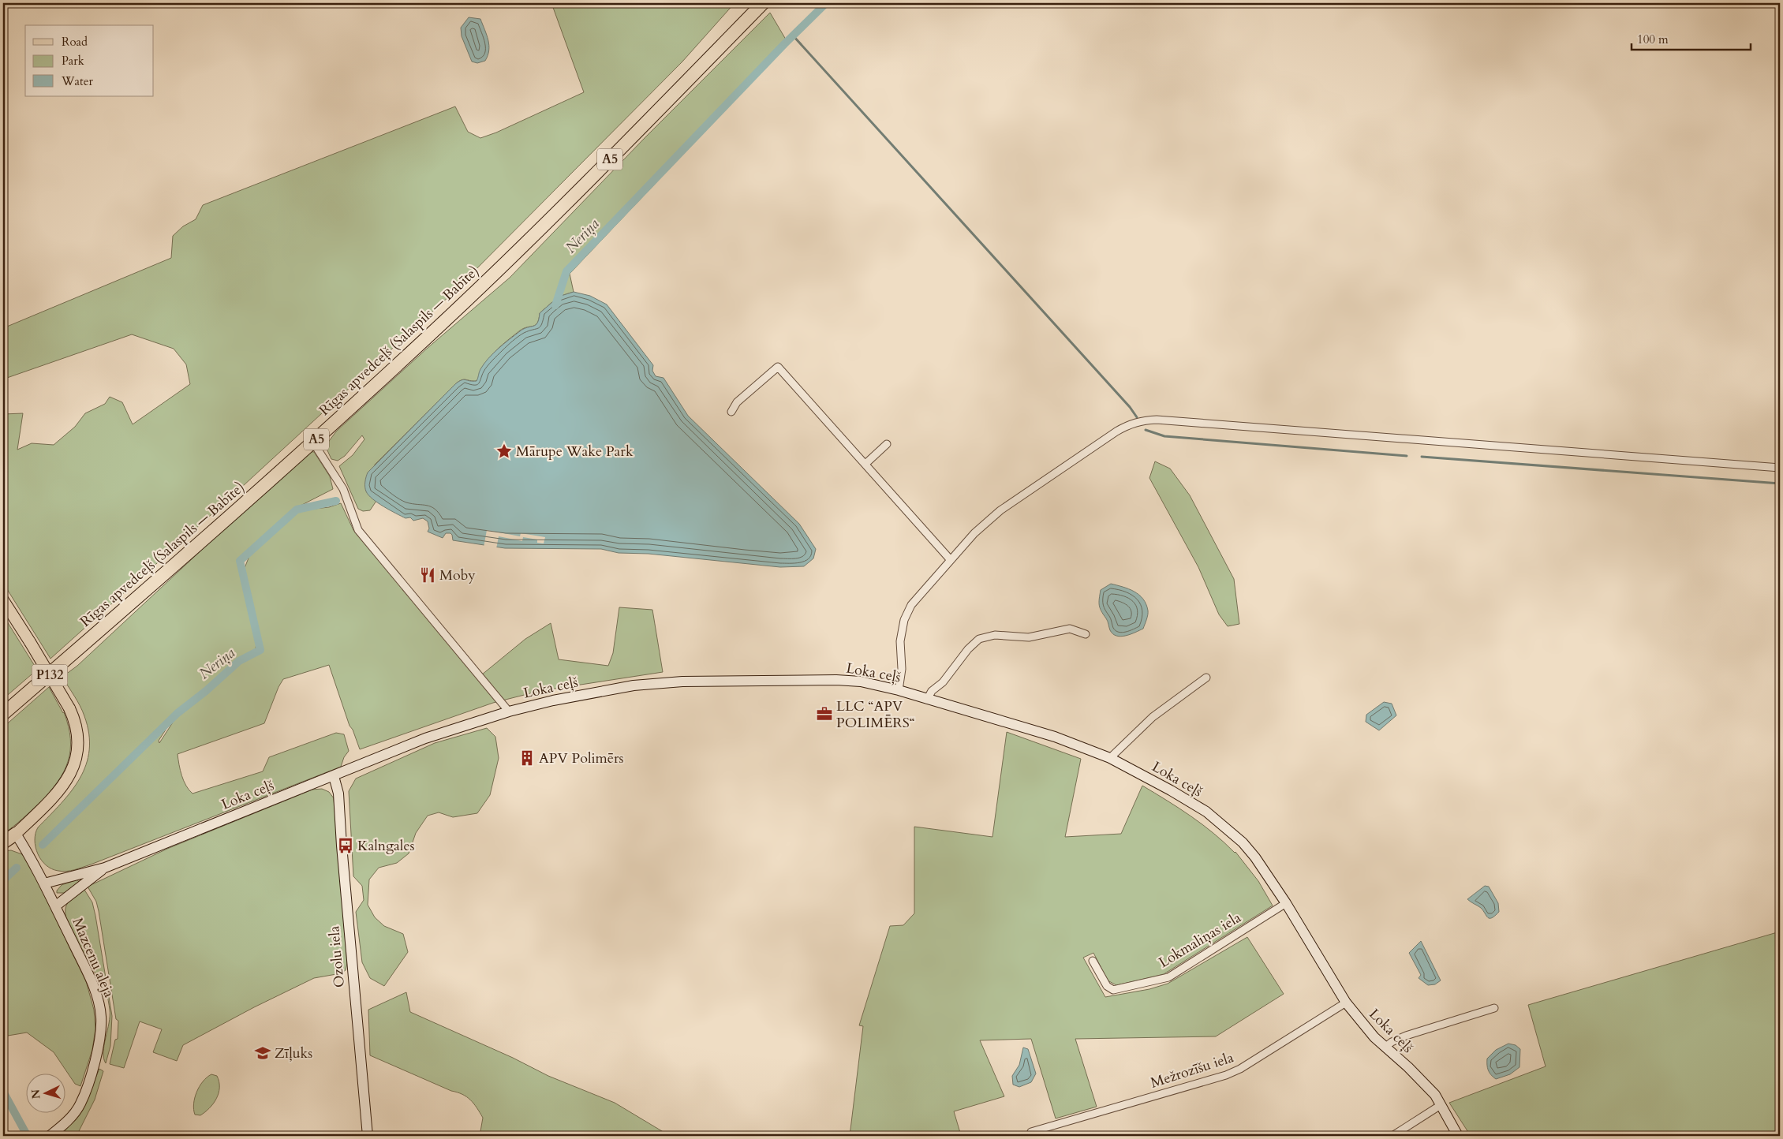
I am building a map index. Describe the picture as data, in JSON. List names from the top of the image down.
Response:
{
  "streets": {
    "highway": ["A5", "Rīgas apvedceļš (Salaspils — Babīte)"],
    "main road": [
      "Loka ceļš",
      "P132",
      "Ozolu iela",
      "Mazcenu aleja"
    ],
    "street": ["Lokmaliņas iela", "Mežrozīšu iela"]
  },
  "crossings": [
    ["Loka ceļš", "Lokmaliņas iela"],
    ["Loka ceļš", "Ozolu iela"],
    ["Loka ceļš", "Mazcenu aleja"],
    ["Loka ceļš", "Mežrozīšu iela"],
    ["P132", "Mazcenu aleja"]
  ],
  "water": ["Neriņa"],
  "places": {
    "place": ["Mārupe Wake Park"],
    "restaurant": ["Moby"],
    "office": ["LLC “APV POLIMĒRS“"],
    "building": ["APV Polimērs"],
    "bus stop": ["Kalngales"],
    "school or university": ["Zīļuks"]
  },
  "legend": ["Road", "Park", "Water"],
  "scale_bar": "100 m",
  "north": "left"
}
